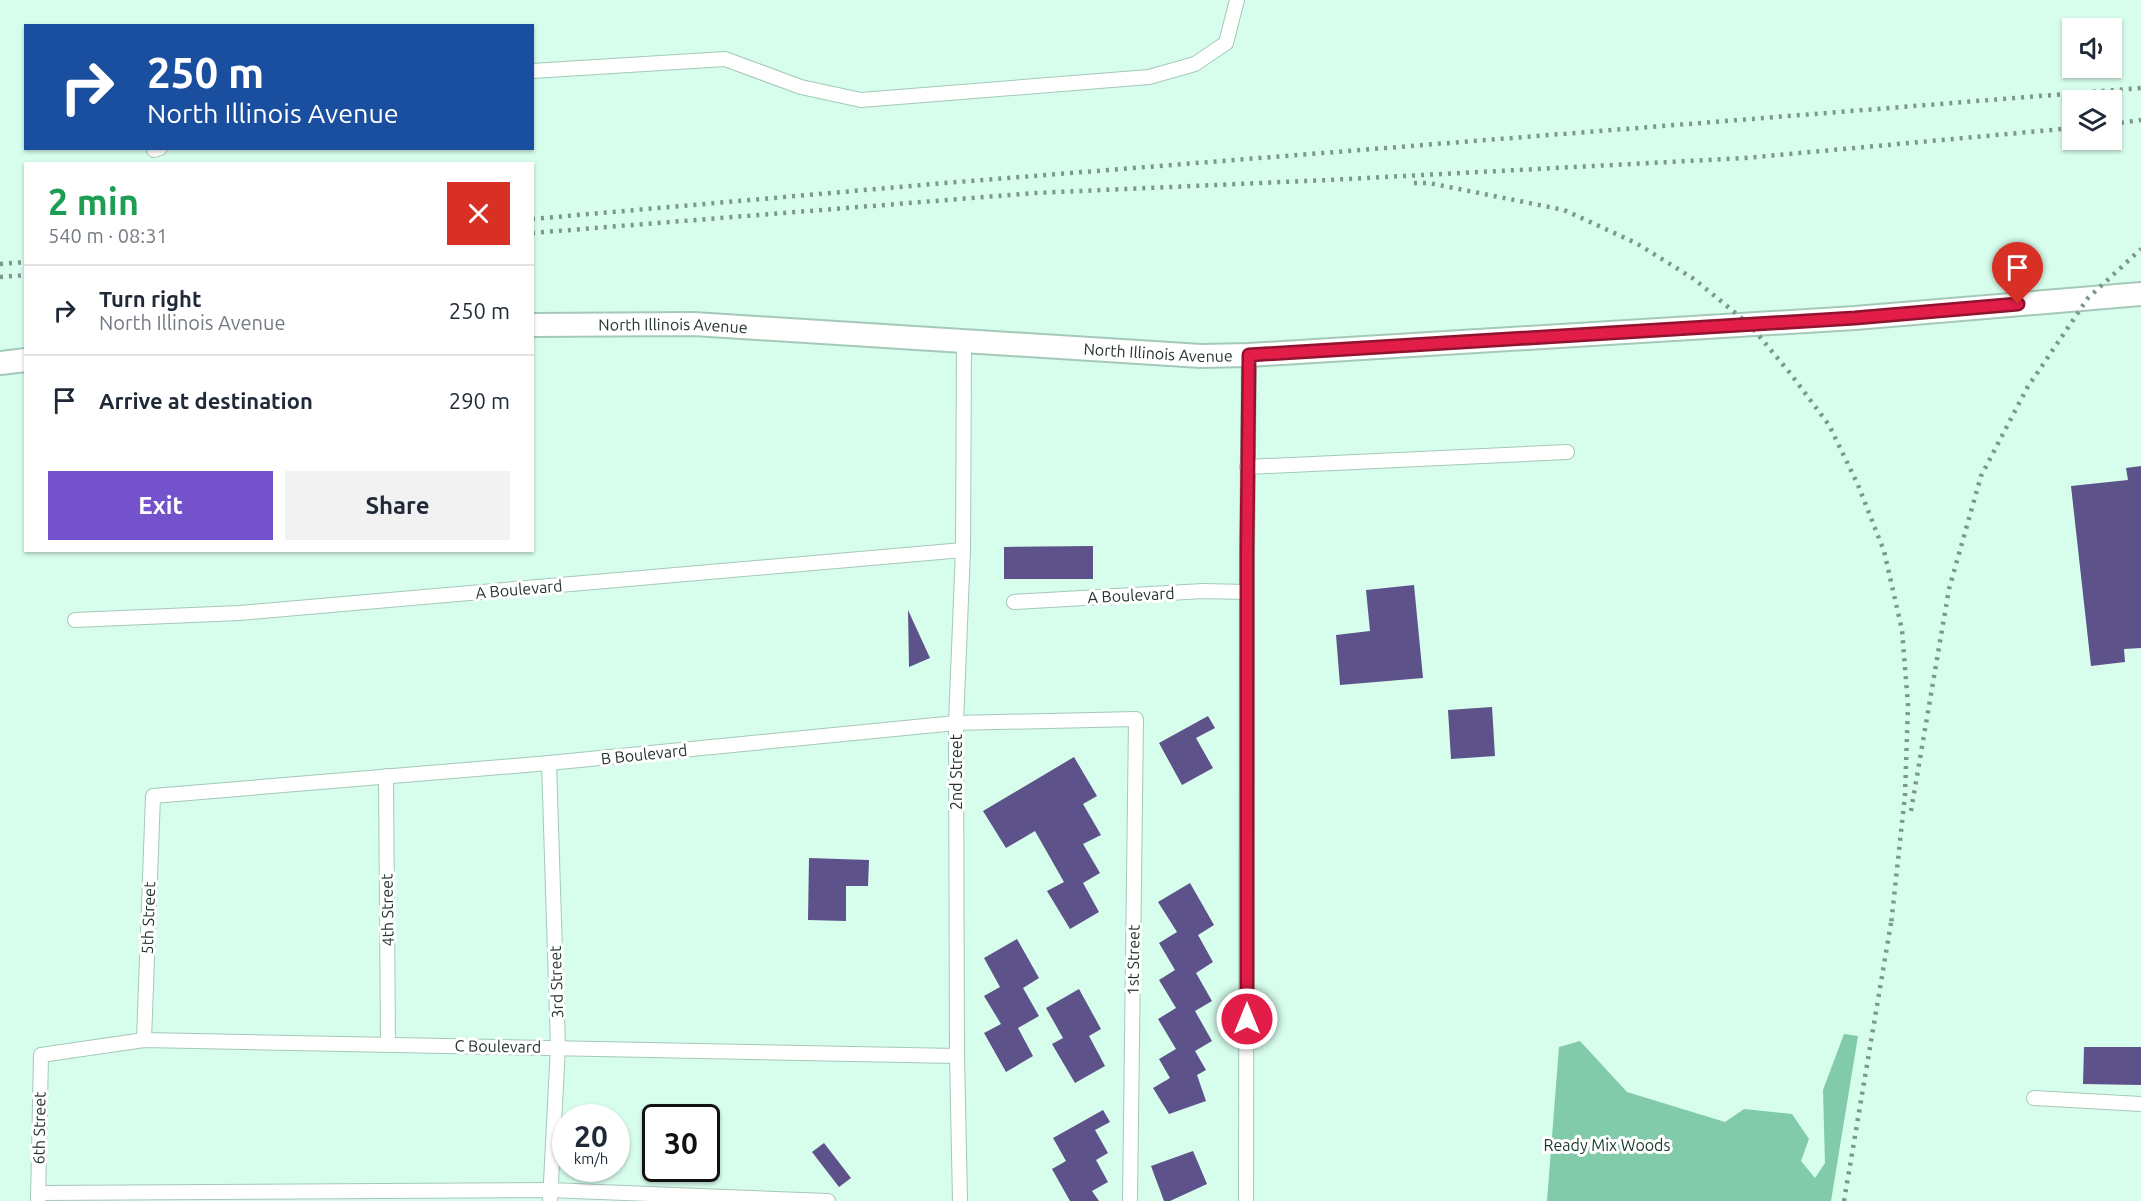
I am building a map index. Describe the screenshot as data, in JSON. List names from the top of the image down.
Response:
{
  "streets": {
    "main road": ["North Illinois Avenue"],
    "street": [
      "A Boulevard",
      "B Boulevard",
      "2nd Street",
      "4th Street",
      "5th Street",
      "1st Street",
      "3rd Street",
      "C Boulevard",
      "6th Street"
    ]
  },
  "crossings": [
    ["North Illinois Avenue", "2nd Street"],
    ["A Boulevard", "2nd Street"],
    ["B Boulevard", "2nd Street"],
    ["B Boulevard", "4th Street"],
    ["B Boulevard", "5th Street"],
    ["B Boulevard", "1st Street"],
    ["B Boulevard", "3rd Street"],
    ["2nd Street", "C Boulevard"],
    ["4th Street", "C Boulevard"],
    ["5th Street", "C Boulevard"],
    ["3rd Street", "C Boulevard"],
    ["C Boulevard", "6th Street"]
  ],
  "parks": ["Ready Mix Woods"],
  "page": {
    "turn": ["250 m", "North Illinois Avenue"],
    "heading": ["2 min", "540 m · 08:31"],
    "list": [
      {
        "name": "Turn right",
        "note": "North Illinois Avenue",
        "value": "250 m"
      },
      {
        "name": "Arrive at destination",
        "value": "290 m"
      }
    ],
    "buttons": ["Exit", "Share"],
    "speed": "20 km/h",
    "limit": "30"
  }
}
